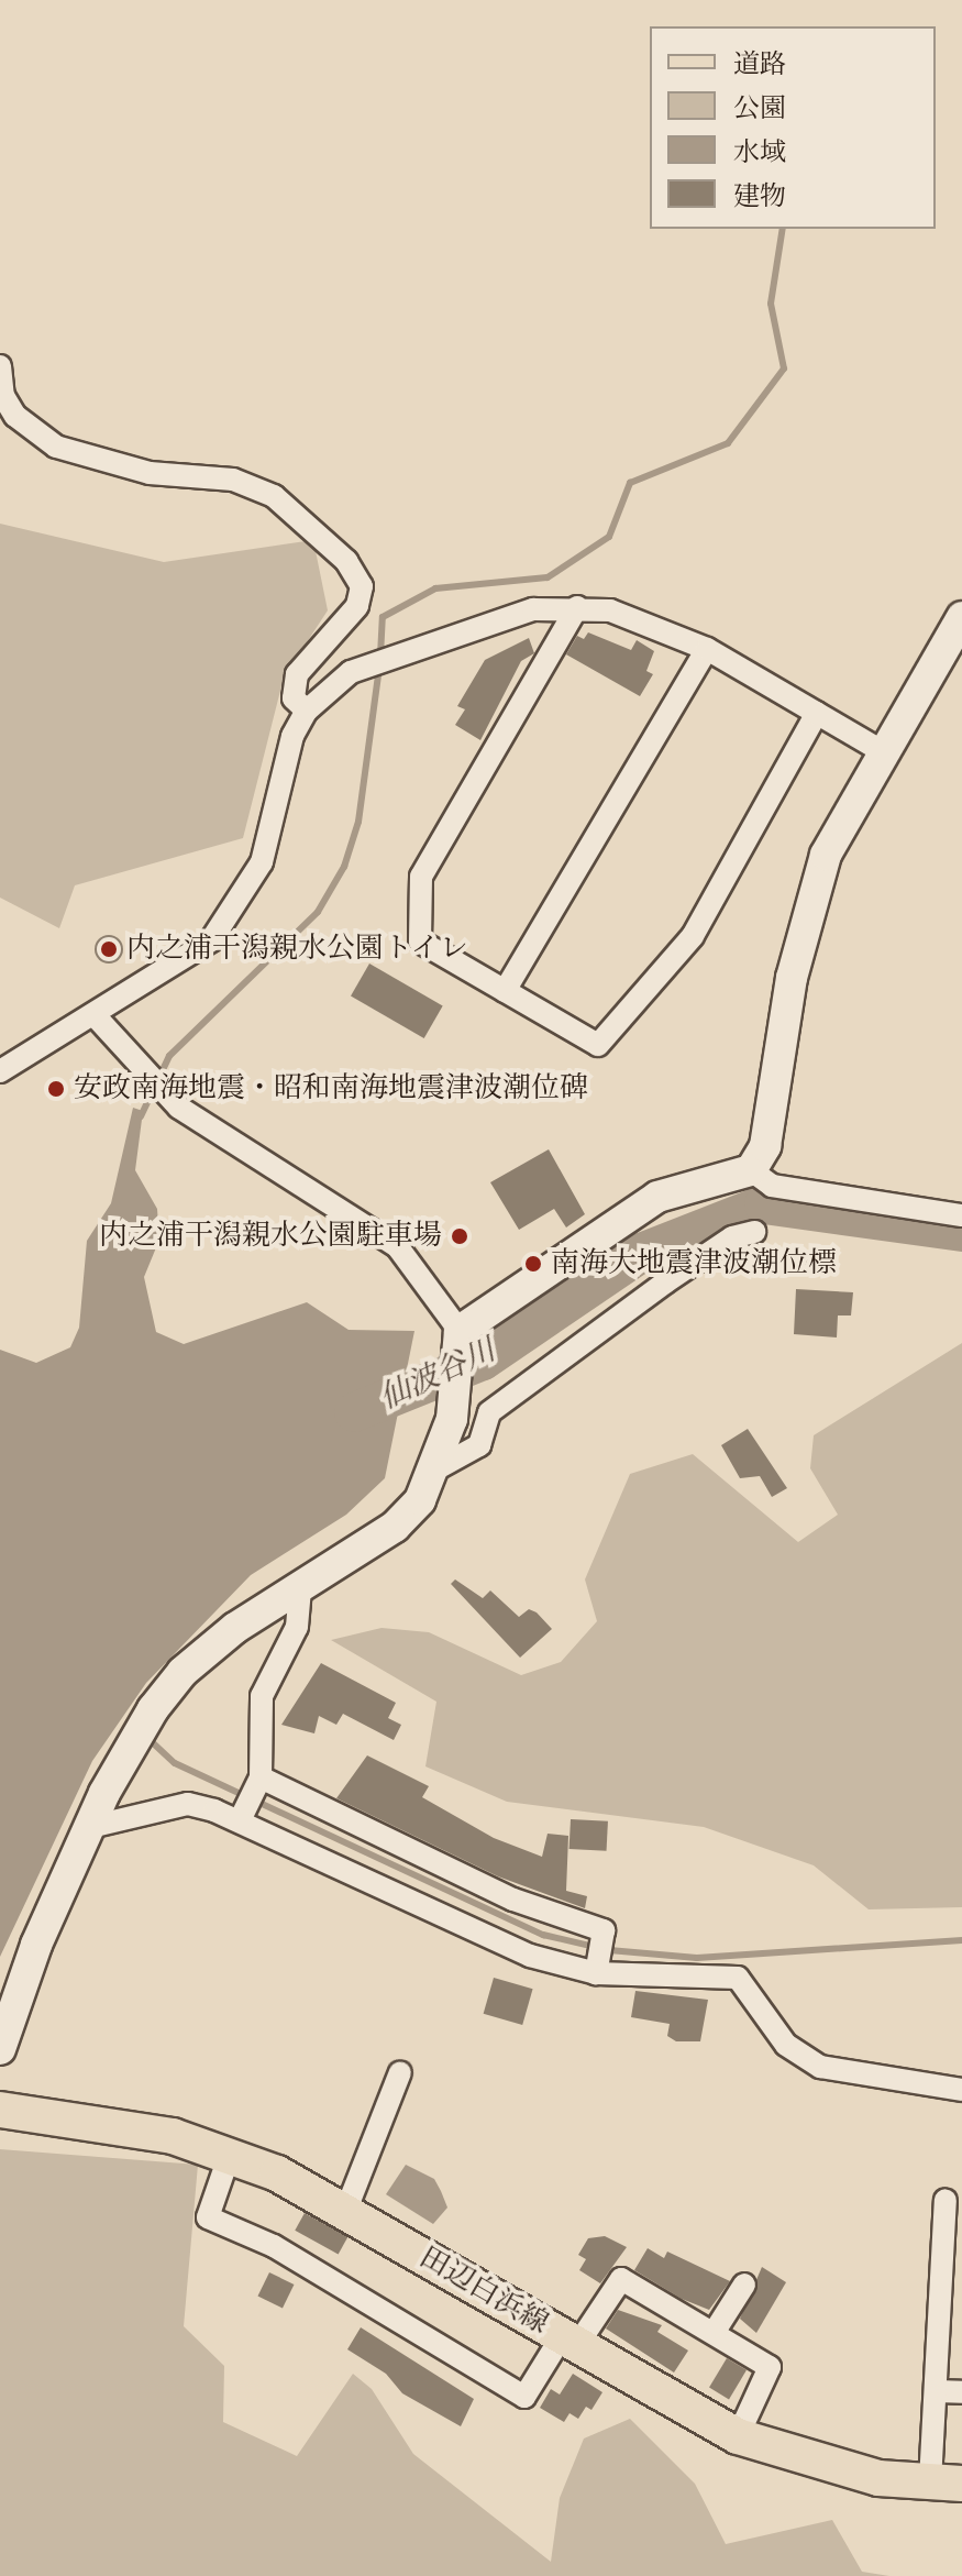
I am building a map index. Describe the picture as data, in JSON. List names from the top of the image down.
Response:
{
  "streets": {
    "main road": ["田辺白浜線"]
  },
  "water": ["仙波谷川"],
  "places": [
    "内之浦干潟親水公園トイレ",
    "安政南海地震・昭和南海地震津波潮位碑",
    "内之浦干潟親水公園駐車場",
    "南海大地震津波潮位標"
  ],
  "legend": [
    "道路",
    "公園",
    "水域",
    "建物"
  ]
}
